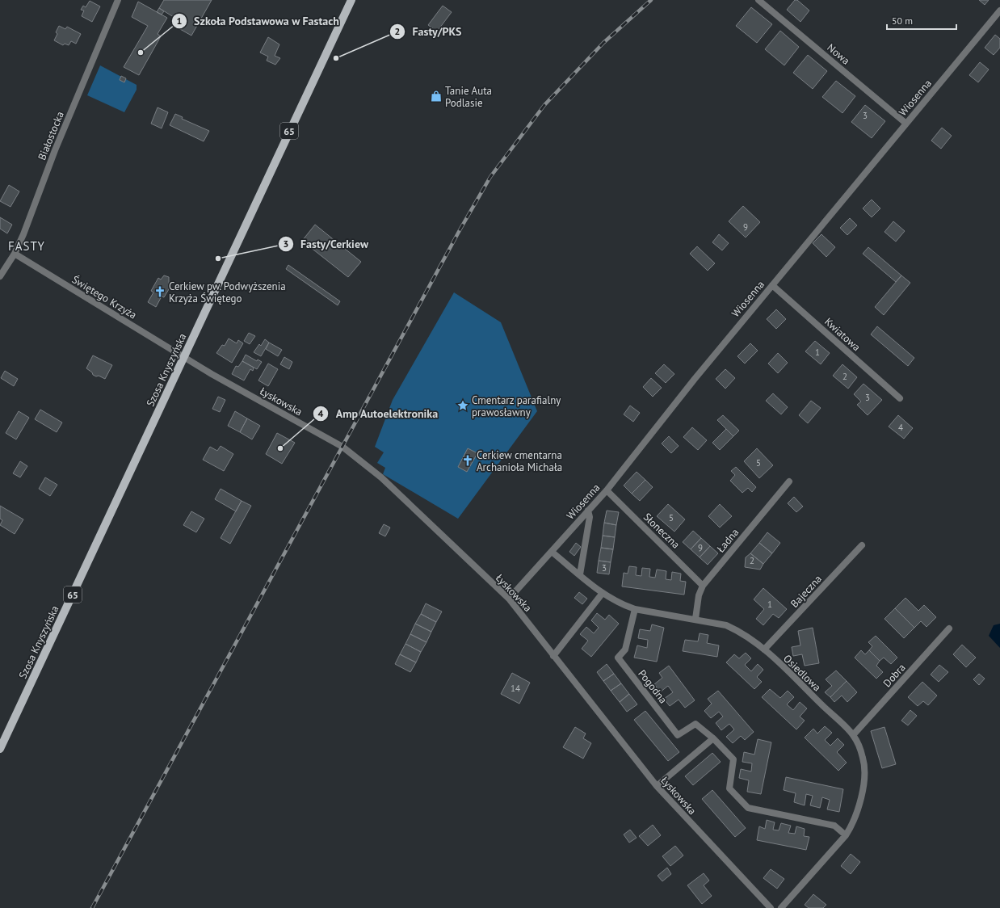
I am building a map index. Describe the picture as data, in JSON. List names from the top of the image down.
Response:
{
  "streets": {
    "main road": ["65", "Szosa Knyszyńska"],
    "street": [
      "Nowa",
      "Wiosenna",
      "Białostocka",
      "Świętego Krzyża",
      "Kwiatowa",
      "Łyskowska",
      "Słoneczna",
      "Ładna",
      "Bajeczna",
      "Osiedlowa",
      "Dobra",
      "Pogodna"
    ]
  },
  "crossings": [
    ["Nowa", "Wiosenna"],
    ["Wiosenna", "Kwiatowa"],
    ["Wiosenna", "Łyskowska"],
    ["Wiosenna", "Słoneczna"],
    ["Wiosenna", "Osiedlowa"],
    ["Białostocka", "Świętego Krzyża"],
    ["Świętego Krzyża", "Szosa Knyszyńska"],
    ["Świętego Krzyża", "Łyskowska"],
    ["Szosa Knyszyńska", "Łyskowska"],
    ["Słoneczna", "Ładna"],
    ["Ładna", "Osiedlowa"],
    ["Bajeczna", "Osiedlowa"],
    ["Osiedlowa", "Dobra"],
    ["Osiedlowa", "Pogodna"]
  ],
  "districts": ["FASTY"],
  "places": {
    "other": [
      "Szkoła Podstawowa w Fastach",
      "Fasty/PKS",
      "Fasty/Cerkiew",
      "Amp Autoelektronika"
    ],
    "shop": ["Tanie Auta Podlasie"],
    "church": ["Cerkiew pw. Podwyższenia Krzyża Świętego", "Cerkiew cmentarna Archanioła Michała"],
    "place": ["Cmentarz parafialny prawosławny"]
  },
  "house_numbers": [
    "3",
    "9",
    "1",
    "2",
    "3",
    "4",
    "5",
    "5",
    "9",
    "2",
    "3",
    "1",
    "14"
  ],
  "scale_bar": "50 m"
}
